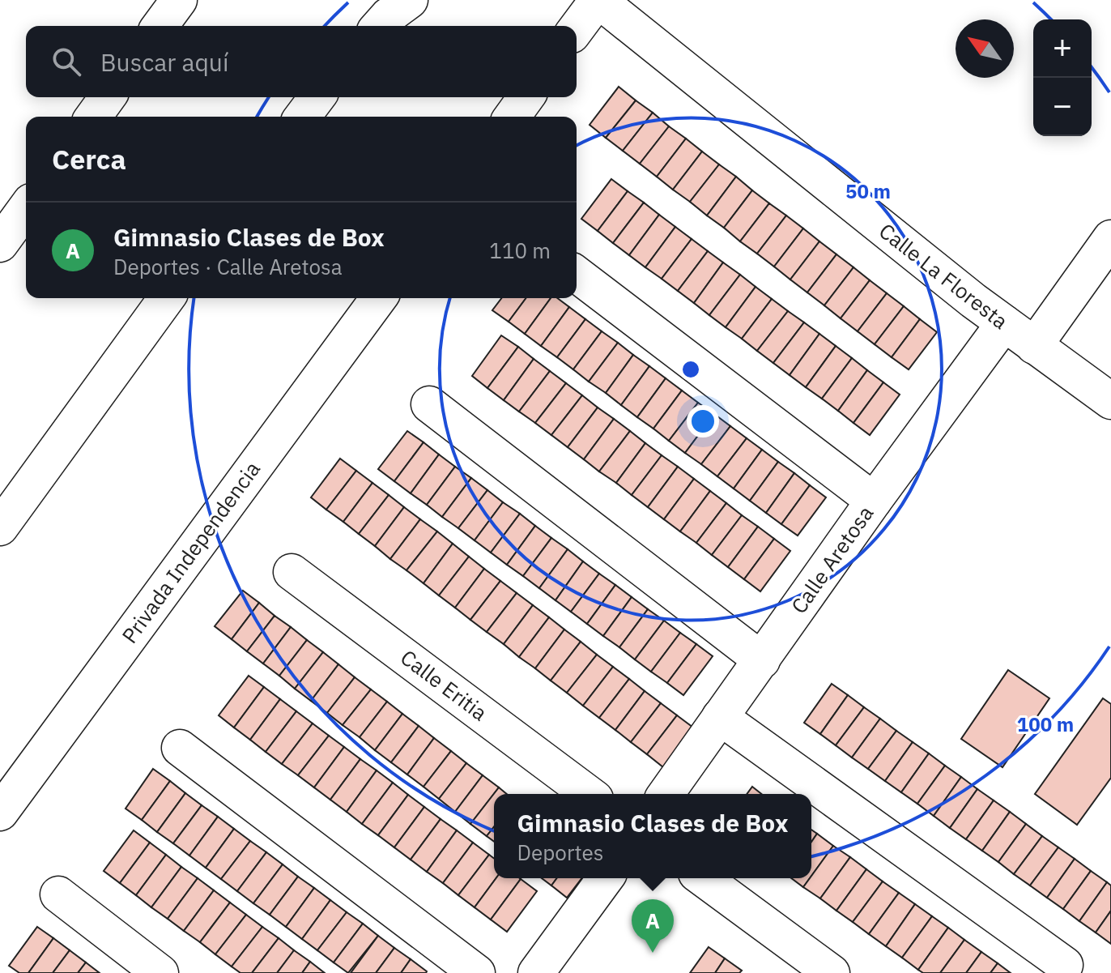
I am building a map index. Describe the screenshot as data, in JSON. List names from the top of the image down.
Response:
{
  "streets": {
    "street": [
      "Calle La Floresta",
      "Privada Independencia",
      "Calle Aretosa",
      "Calle Eritia"
    ]
  },
  "crossings": [
    ["Calle La Floresta", "Calle Aretosa"]
  ],
  "north": "top left",
  "page": {
    "map_buttons": ["+", "−"],
    "search": "Buscar aquí",
    "heading": "Cerca",
    "list": [
      {
        "mark": "A",
        "name": "Gimnasio Clases de Box",
        "note": "Deportes · Calle Aretosa",
        "value": "110 m"
      }
    ],
    "popup": ["Gimnasio Clases de Box", "Deportes"],
    "pins": "A"
  },
  "rings": ["50 m", "100 m"]
}
